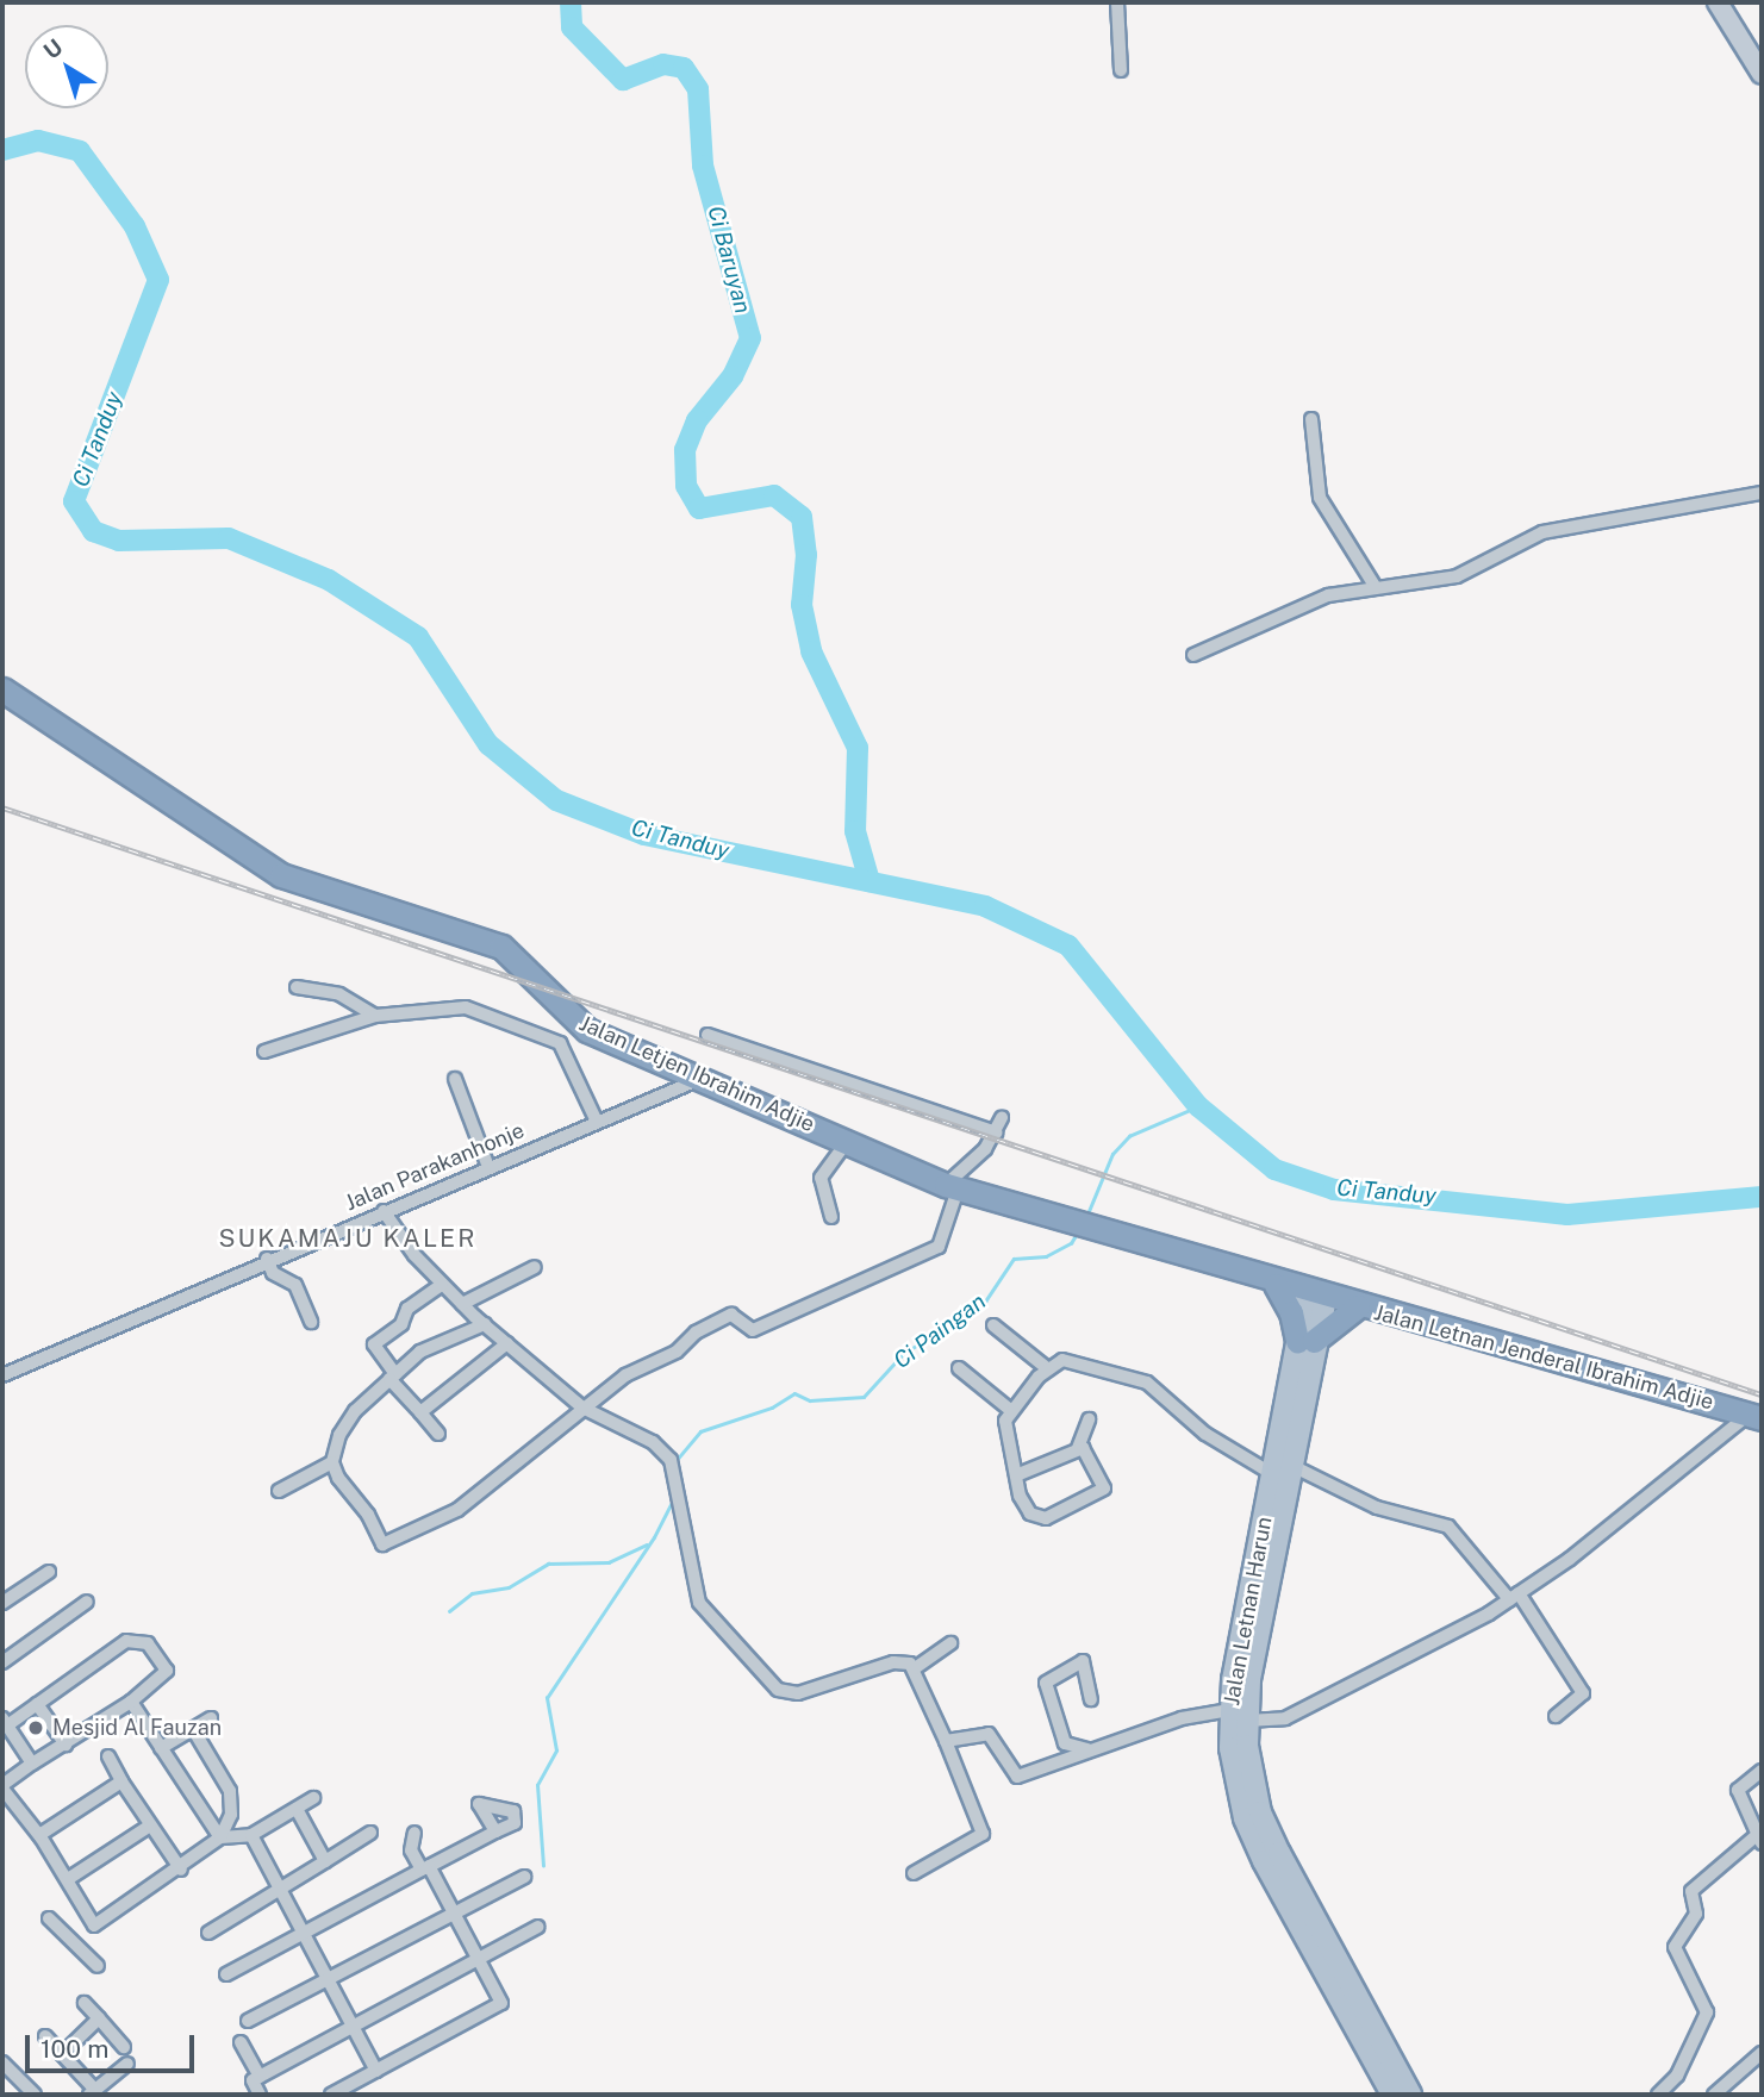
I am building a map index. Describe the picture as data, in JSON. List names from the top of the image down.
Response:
{
  "streets": {
    "highway": ["Jalan Letjen Ibrahim Adjie", "Jalan Letnan Jenderal Ibrahim Adjie"],
    "main road": ["Jalan Letnan Harun"],
    "street": ["Jalan Parakanhonje"]
  },
  "crossings": [
    ["Jalan Letjen Ibrahim Adjie", "Jalan Parakanhonje"],
    ["Jalan Letjen Ibrahim Adjie", "Jalan Letnan Jenderal Ibrahim Adjie"],
    ["Jalan Letnan Jenderal Ibrahim Adjie", "Jalan Letnan Harun"]
  ],
  "districts": ["SUKAMAJU KALER"],
  "water": ["Ci Baruyan", "Ci Tanduy", "Ci Paingan"],
  "places": ["Mesjid Al Fauzan"],
  "scale_bar": "100 m",
  "north": "top left"
}
